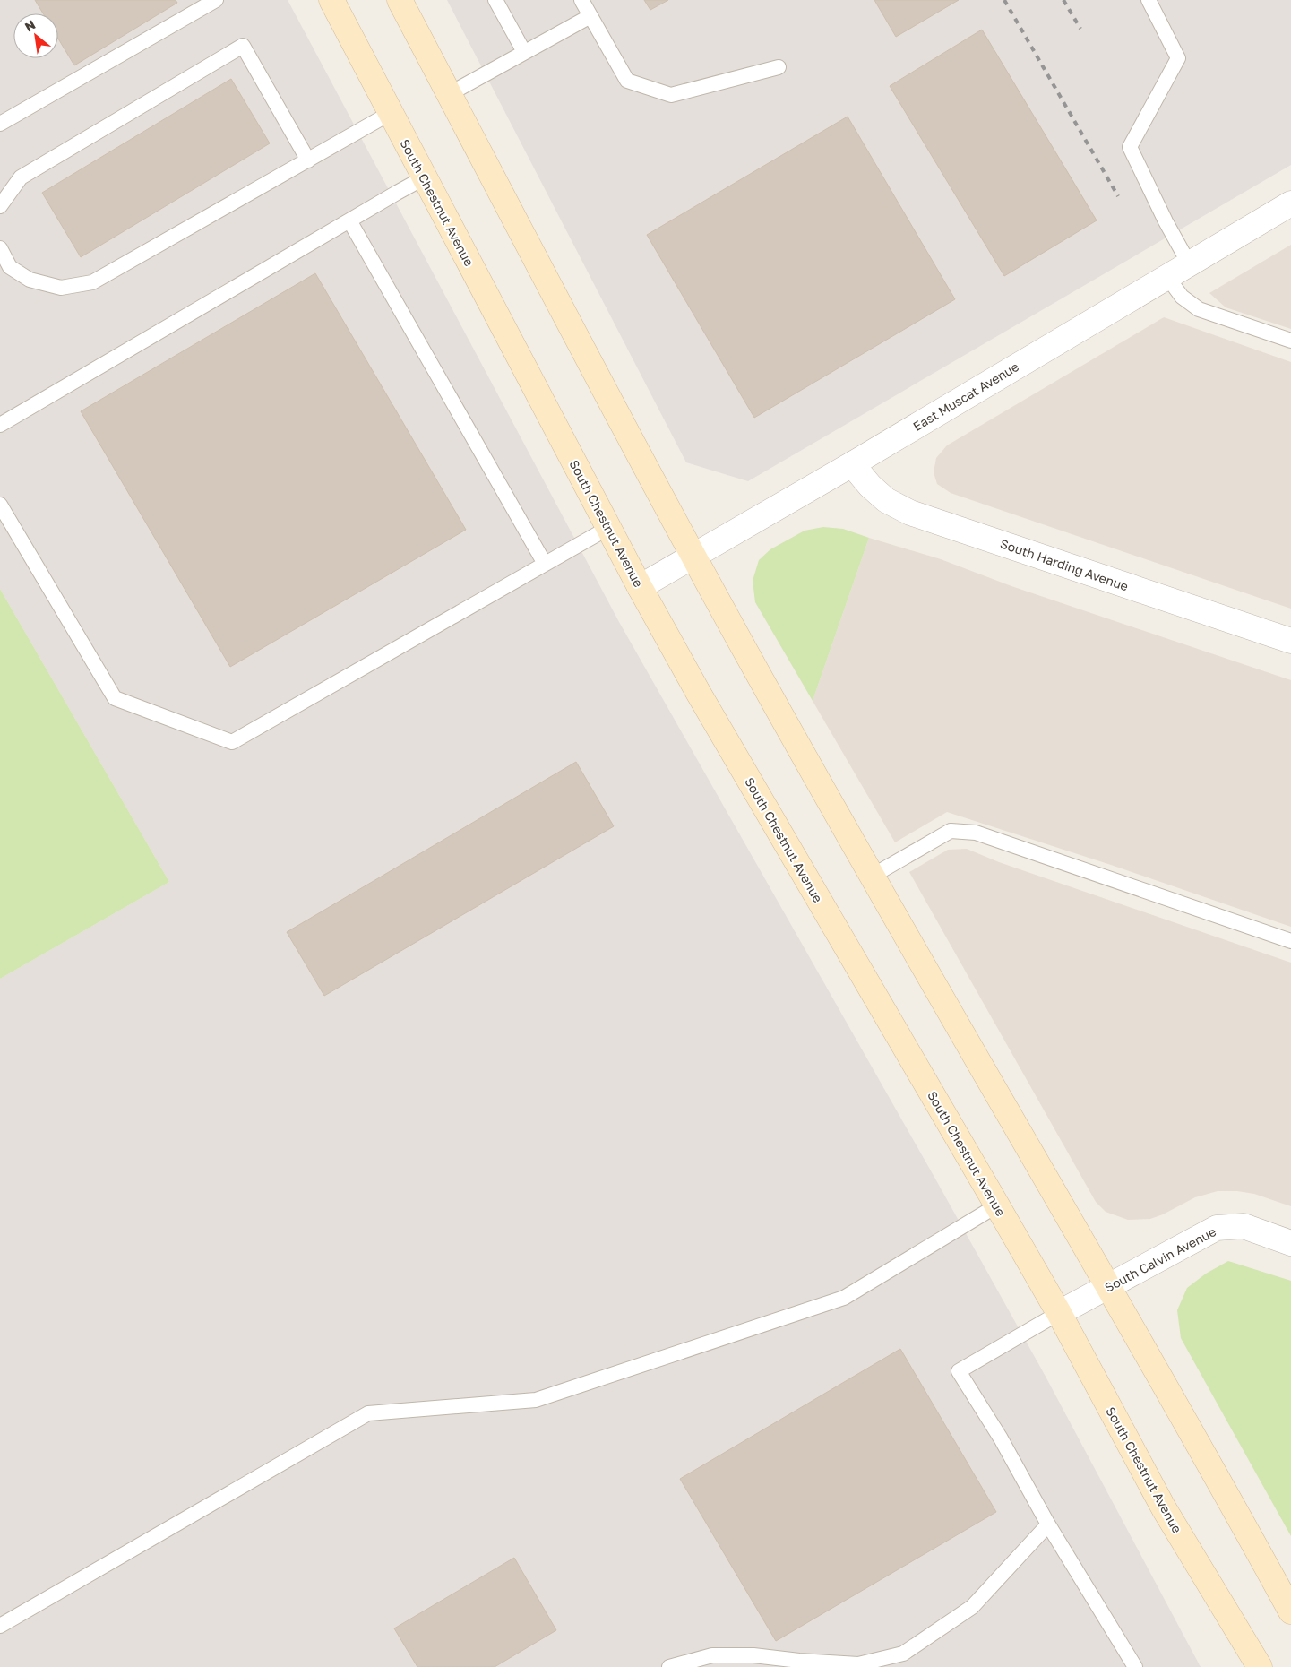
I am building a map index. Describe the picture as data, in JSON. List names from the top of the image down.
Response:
{
  "streets": {
    "main road": ["South Chestnut Avenue"],
    "street": ["East Muscat Avenue", "South Harding Avenue", "South Calvin Avenue"]
  },
  "crossings": [
    ["South Chestnut Avenue", "East Muscat Avenue"],
    ["South Chestnut Avenue", "South Calvin Avenue"],
    ["East Muscat Avenue", "South Harding Avenue"]
  ],
  "north": "top left"
}
